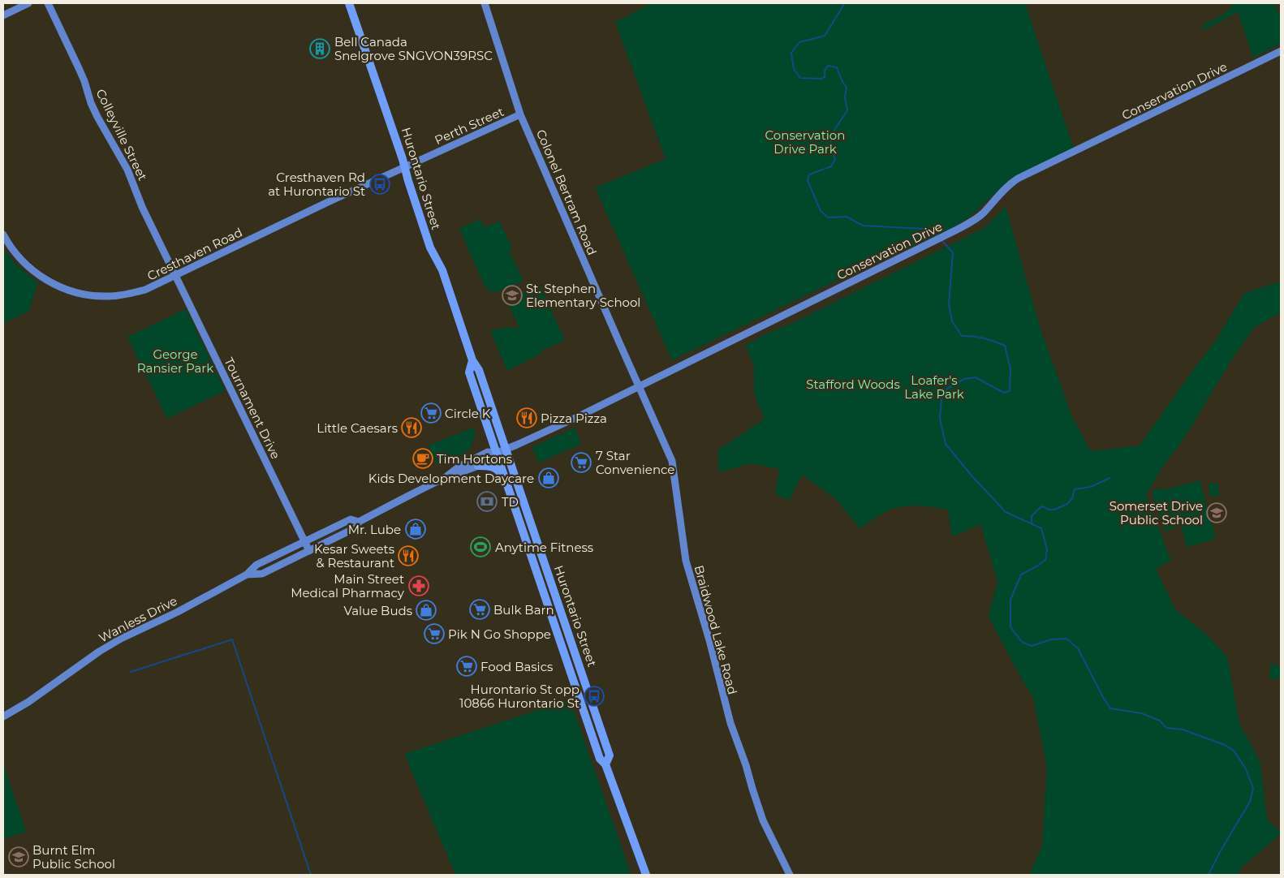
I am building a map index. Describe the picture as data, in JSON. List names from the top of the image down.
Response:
{
  "streets": {
    "main road": ["Hurontario Street"],
    "street": [
      "Conservation Drive",
      "Perth Street",
      "Colleyville Street",
      "Colonel Bertram Road",
      "Cresthaven Road",
      "Tournament Drive",
      "Wanless Drive",
      "Braidwood Lake Road"
    ]
  },
  "crossings": [
    ["Conservation Drive", "Hurontario Street"],
    ["Conservation Drive", "Colonel Bertram Road"],
    ["Conservation Drive", "Wanless Drive"],
    ["Conservation Drive", "Braidwood Lake Road"],
    ["Perth Street", "Hurontario Street"],
    ["Perth Street", "Colonel Bertram Road"],
    ["Perth Street", "Cresthaven Road"],
    ["Colleyville Street", "Cresthaven Road"],
    ["Colleyville Street", "Tournament Drive"],
    ["Hurontario Street", "Cresthaven Road"],
    ["Hurontario Street", "Wanless Drive"],
    ["Colonel Bertram Road", "Braidwood Lake Road"],
    ["Cresthaven Road", "Tournament Drive"],
    ["Tournament Drive", "Wanless Drive"]
  ],
  "parks": [
    "Conservation Drive Park",
    "George Ransier Park",
    "Loafer's Lake Park",
    "Stafford Woods"
  ],
  "places": {
    "building": ["Bell Canada Snelgrove SNGVON39RSC"],
    "bus stop": ["Cresthaven Rd at Hurontario St", "Hurontario St opp 10866 Hurontario St"],
    "school or university": ["St. Stephen Elementary School", "Somerset Drive Public School", "Burnt Elm Public School"],
    "supermarket": [
      "Circle K",
      "7 Star Convenience",
      "Bulk Barn",
      "Pik N Go Shoppe",
      "Food Basics"
    ],
    "restaurant": ["Pizza Pizza", "Little Caesars", "Kesar Sweets & Restaurant"],
    "cafe": ["Tim Hortons"],
    "shop": ["Kids Development Daycare", "Mr. Lube", "Value Buds"],
    "bank": ["TD"],
    "sports": ["Anytime Fitness"],
    "pharmacy": ["Main Street Medical Pharmacy"]
  }
}
